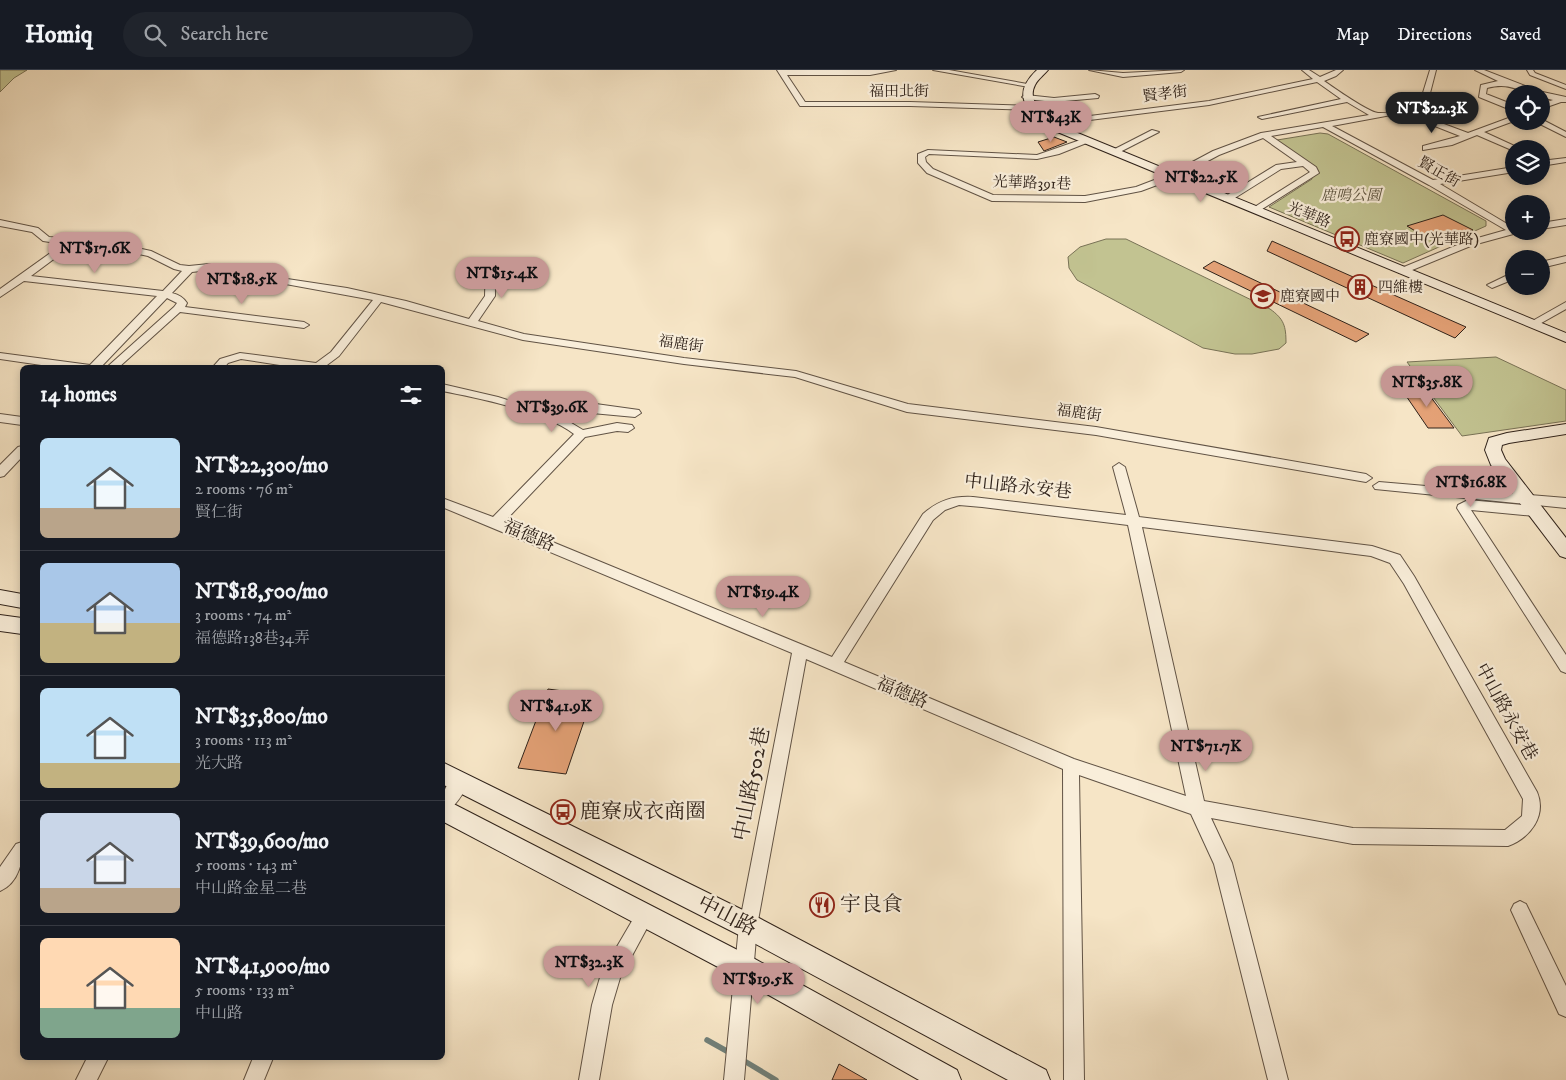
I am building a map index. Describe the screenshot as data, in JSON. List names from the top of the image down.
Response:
{
  "streets": {
    "street": [
      "福田北街",
      "賢孝街",
      "賢正街",
      "光華路391巷",
      "光華路",
      "福鹿街",
      "中山路永安巷",
      "福德路",
      "中山路502巷",
      "中山路"
    ]
  },
  "crossings": [
    ["福田北街", "光華路"],
    ["賢孝街", "光華路"],
    ["光華路391巷", "光華路"],
    ["中山路永安巷", "福德路"],
    ["福德路", "中山路502巷"],
    ["中山路502巷", "中山路"]
  ],
  "parks": ["鹿鳴公園"],
  "places": {
    "bus stop": ["鹿寮國中(光華路)", "鹿寮成衣商圈"],
    "building": ["四維樓"],
    "school or university": ["鹿寮國中"],
    "restaurant": ["宇良食"]
  },
  "page": {
    "header": "Homiq",
    "search": "Search here",
    "nav": ["Map", "Directions", "Saved"],
    "map_buttons": ["+", "−"],
    "price": [
      "NT$22.3K",
      "NT$43K",
      "NT$22.5K",
      "NT$17.6K",
      "NT$15.4K",
      "NT$18.5K",
      "NT$35.8K",
      "NT$39.6K",
      "NT$16.8K",
      "NT$19.4K",
      "NT$41.9K",
      "NT$71.7K",
      "NT$32.3K",
      "NT$19.5K"
    ],
    "heading": "14 homes",
    "list": [
      {
        "name": "NT$22,300/mo",
        "note": "2 rooms · 76 m² · 賢仁街"
      },
      {
        "name": "NT$18,500/mo",
        "note": "3 rooms · 74 m² · 福德路138巷34弄"
      },
      {
        "name": "NT$35,800/mo",
        "note": "3 rooms · 113 m² · 光大路"
      },
      {
        "name": "NT$39,600/mo",
        "note": "5 rooms · 143 m² · 中山路金星二巷"
      },
      {
        "name": "NT$41,900/mo",
        "note": "5 rooms · 133 m² · 中山路"
      }
    ]
  }
}
